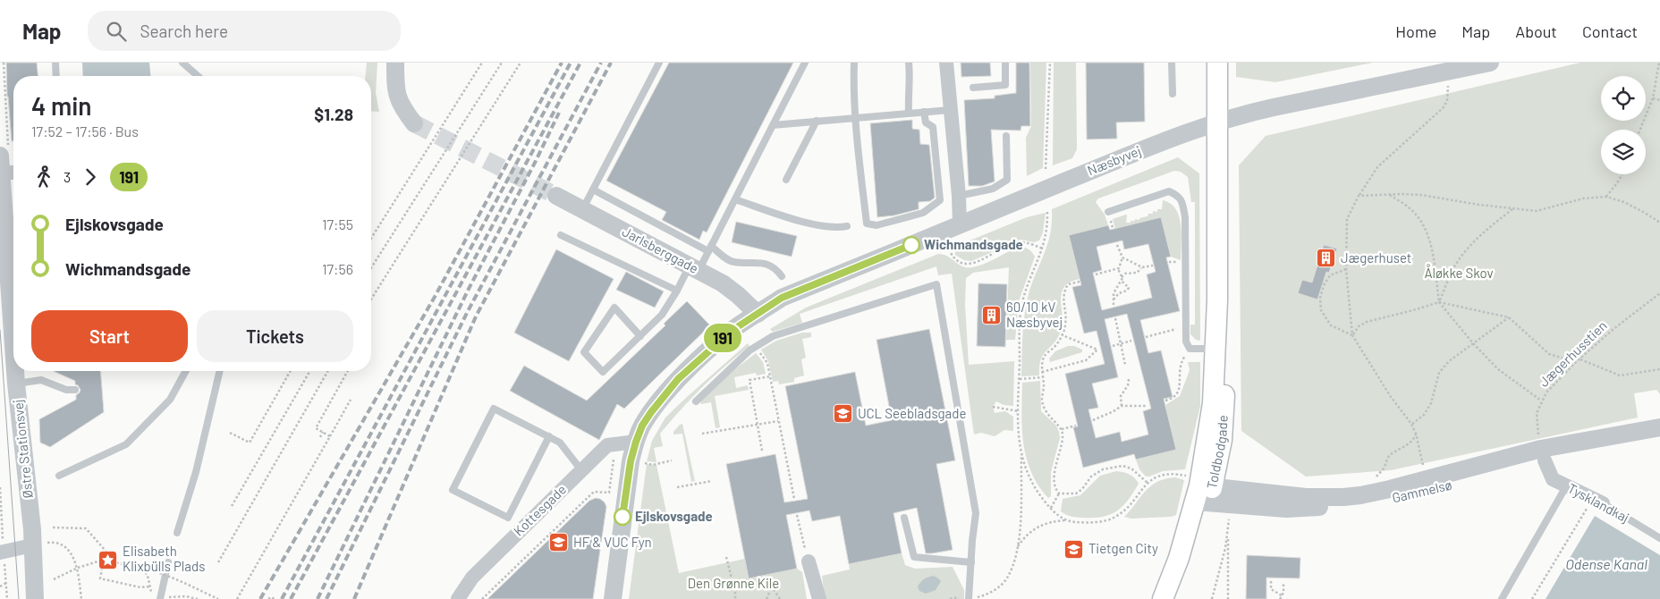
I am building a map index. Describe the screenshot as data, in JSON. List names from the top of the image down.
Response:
{
  "streets": {
    "main road": ["Toldbodgade"],
    "street": [
      "Næsbyvej",
      "Jarlsberggade",
      "Østre Stationsvej",
      "Gammelsø",
      "Tysklandkaj",
      "Kottesgade"
    ],
    "path": ["Jægerhusstien"]
  },
  "crossings": [
    ["Næsbyvej", "Jarlsberggade"],
    ["Næsbyvej", "Toldbodgade"],
    ["Jægerhusstien", "Gammelsø"],
    ["Jægerhusstien", "Tysklandkaj"],
    ["Toldbodgade", "Gammelsø"],
    ["Gammelsø", "Tysklandkaj"]
  ],
  "water": ["Odense Kanal"],
  "parks": ["Åløkke Skov", "Den Grønne Kile"],
  "places": {
    "other": ["Wichmandsgade", "Ejlskovsgade"],
    "building": ["Jægerhuset", "60/10 kV Næsbyvej"],
    "school or university": ["UCL Seebladsgade", "HF & VUC Fyn", "Tietgen City"],
    "place": ["Elisabeth Klixbülls Plads"]
  },
  "lines": ["bus line 191"],
  "page": {
    "header": "Map",
    "search": "Search here",
    "nav": [
      "Home",
      "Map",
      "About",
      "Contact"
    ],
    "on_map": "191",
    "heading": ["4 min", "17:52 – 17:56 · Bus", "$1.28"],
    "legs": ["3", "191"],
    "list": [
      {
        "name": "Ejlskovsgade",
        "value": "17:55"
      },
      {
        "name": "Wichmandsgade",
        "value": "17:56"
      }
    ],
    "buttons": ["Start", "Tickets"]
  }
}
